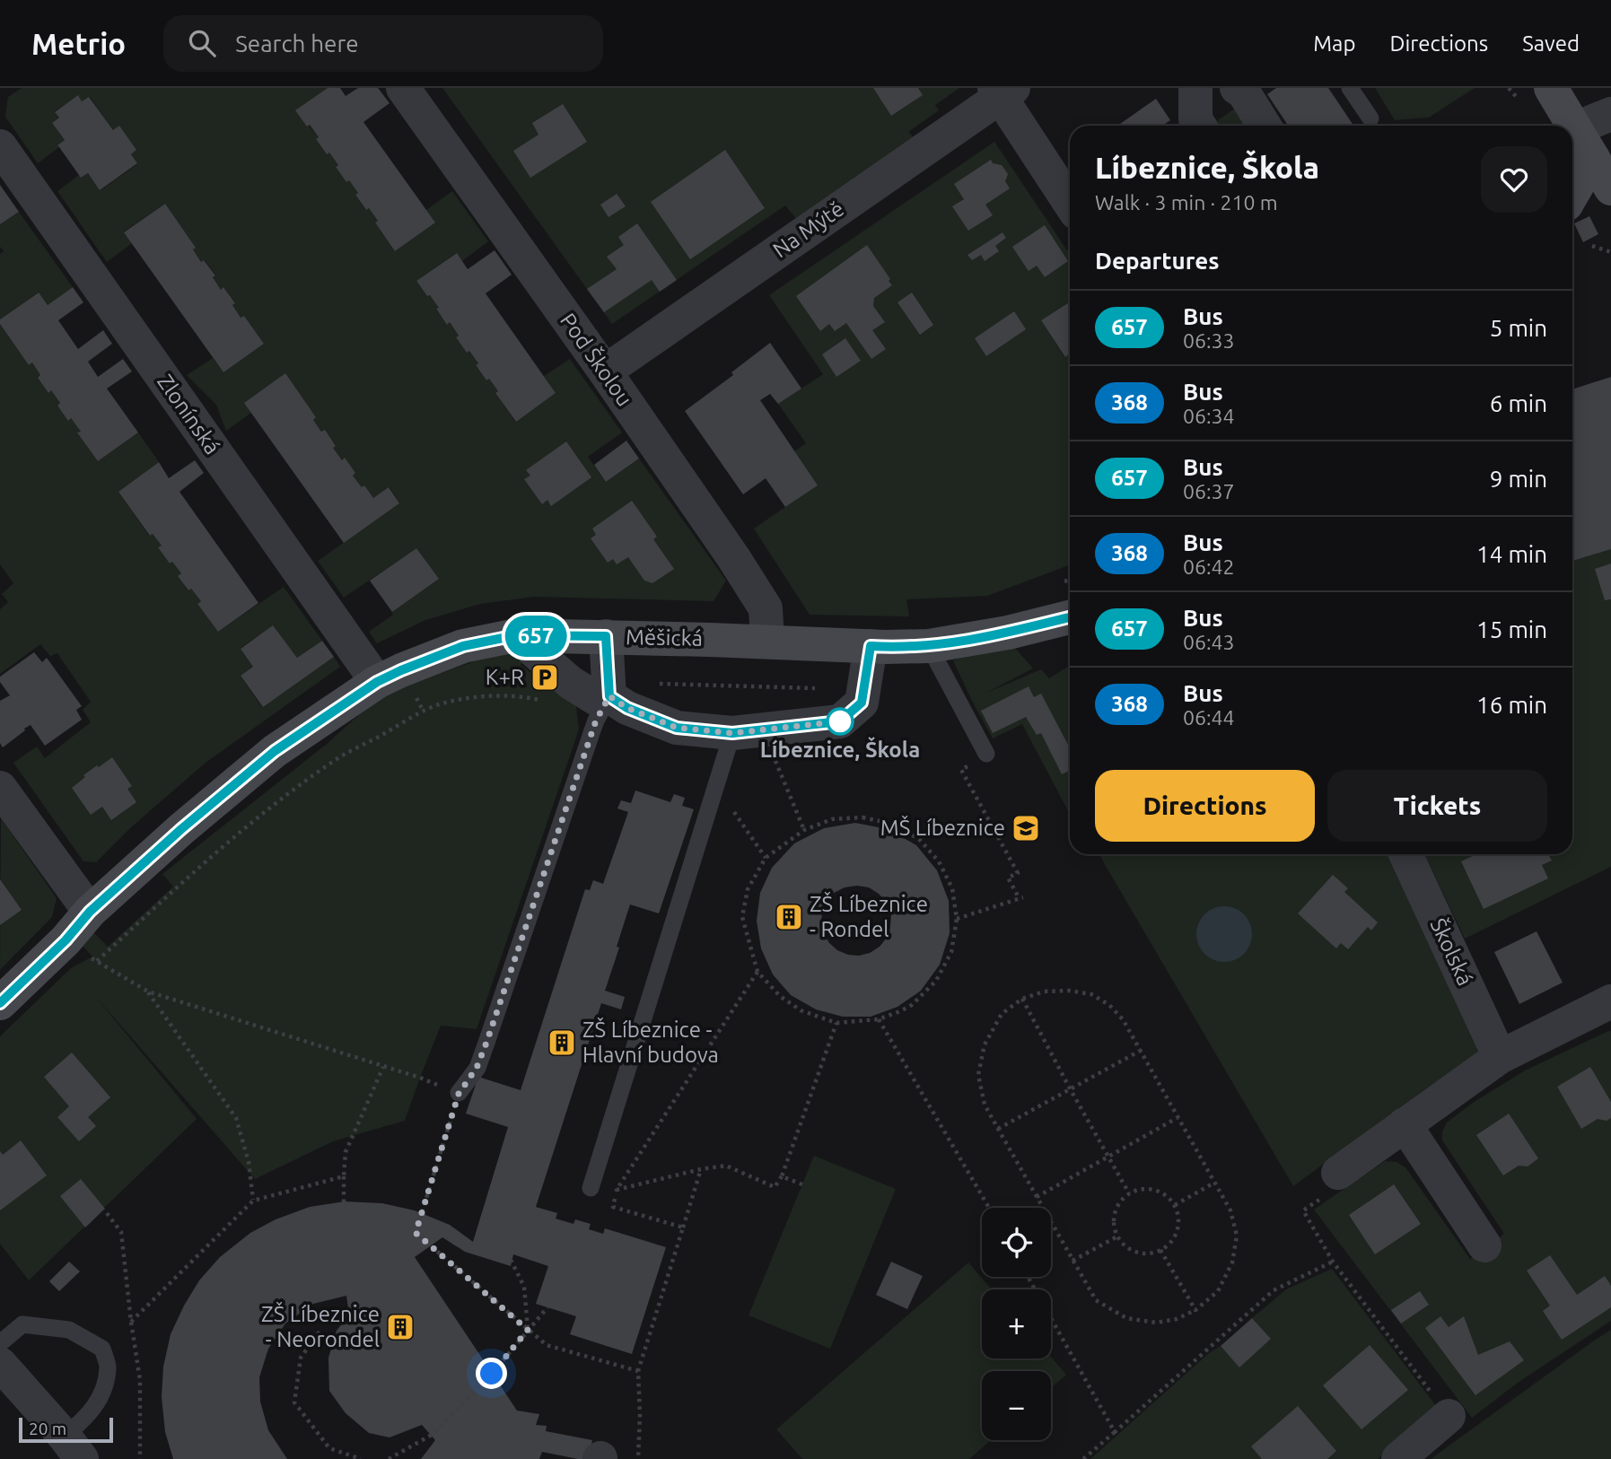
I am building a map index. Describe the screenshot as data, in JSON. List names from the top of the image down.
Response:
{
  "streets": {
    "street": [
      "Na Mýtě",
      "Pod Školou",
      "Zlonínská",
      "Měšická",
      "Školská"
    ]
  },
  "crossings": [
    ["Na Mýtě", "Pod Školou"],
    ["Pod Školou", "Měšická"],
    ["Zlonínská", "Měšická"]
  ],
  "places": {
    "parking": ["K+R"],
    "other": ["Líbeznice, Škola"],
    "school or university": ["MŠ Líbeznice"],
    "building": ["ZŠ Líbeznice - Rondel", "ZŠ Líbeznice - Hlavní budova", "ZŠ Líbeznice - Neorondel"]
  },
  "lines": ["bus line 657"],
  "scale_bar": "20 m",
  "page": {
    "header": "Metrio",
    "search": "Search here",
    "nav": ["Map", "Directions", "Saved"],
    "on_map": "657",
    "heading": [
      ["Líbeznice, Škola", "Walk · 3 min · 210 m"],
      "Departures"
    ],
    "list": [
      {
        "mark": "657",
        "name": "Bus",
        "note": "06:33",
        "value": "5 min"
      },
      {
        "mark": "368",
        "name": "Bus",
        "note": "06:34",
        "value": "6 min"
      },
      {
        "mark": "657",
        "name": "Bus",
        "note": "06:37",
        "value": "9 min"
      },
      {
        "mark": "368",
        "name": "Bus",
        "note": "06:42",
        "value": "14 min"
      },
      {
        "mark": "657",
        "name": "Bus",
        "note": "06:43",
        "value": "15 min"
      },
      {
        "mark": "368",
        "name": "Bus",
        "note": "06:44",
        "value": "16 min"
      }
    ],
    "buttons": ["Directions", "Tickets"],
    "map_buttons": ["+", "−"],
    "scale": "20 m"
  }
}
